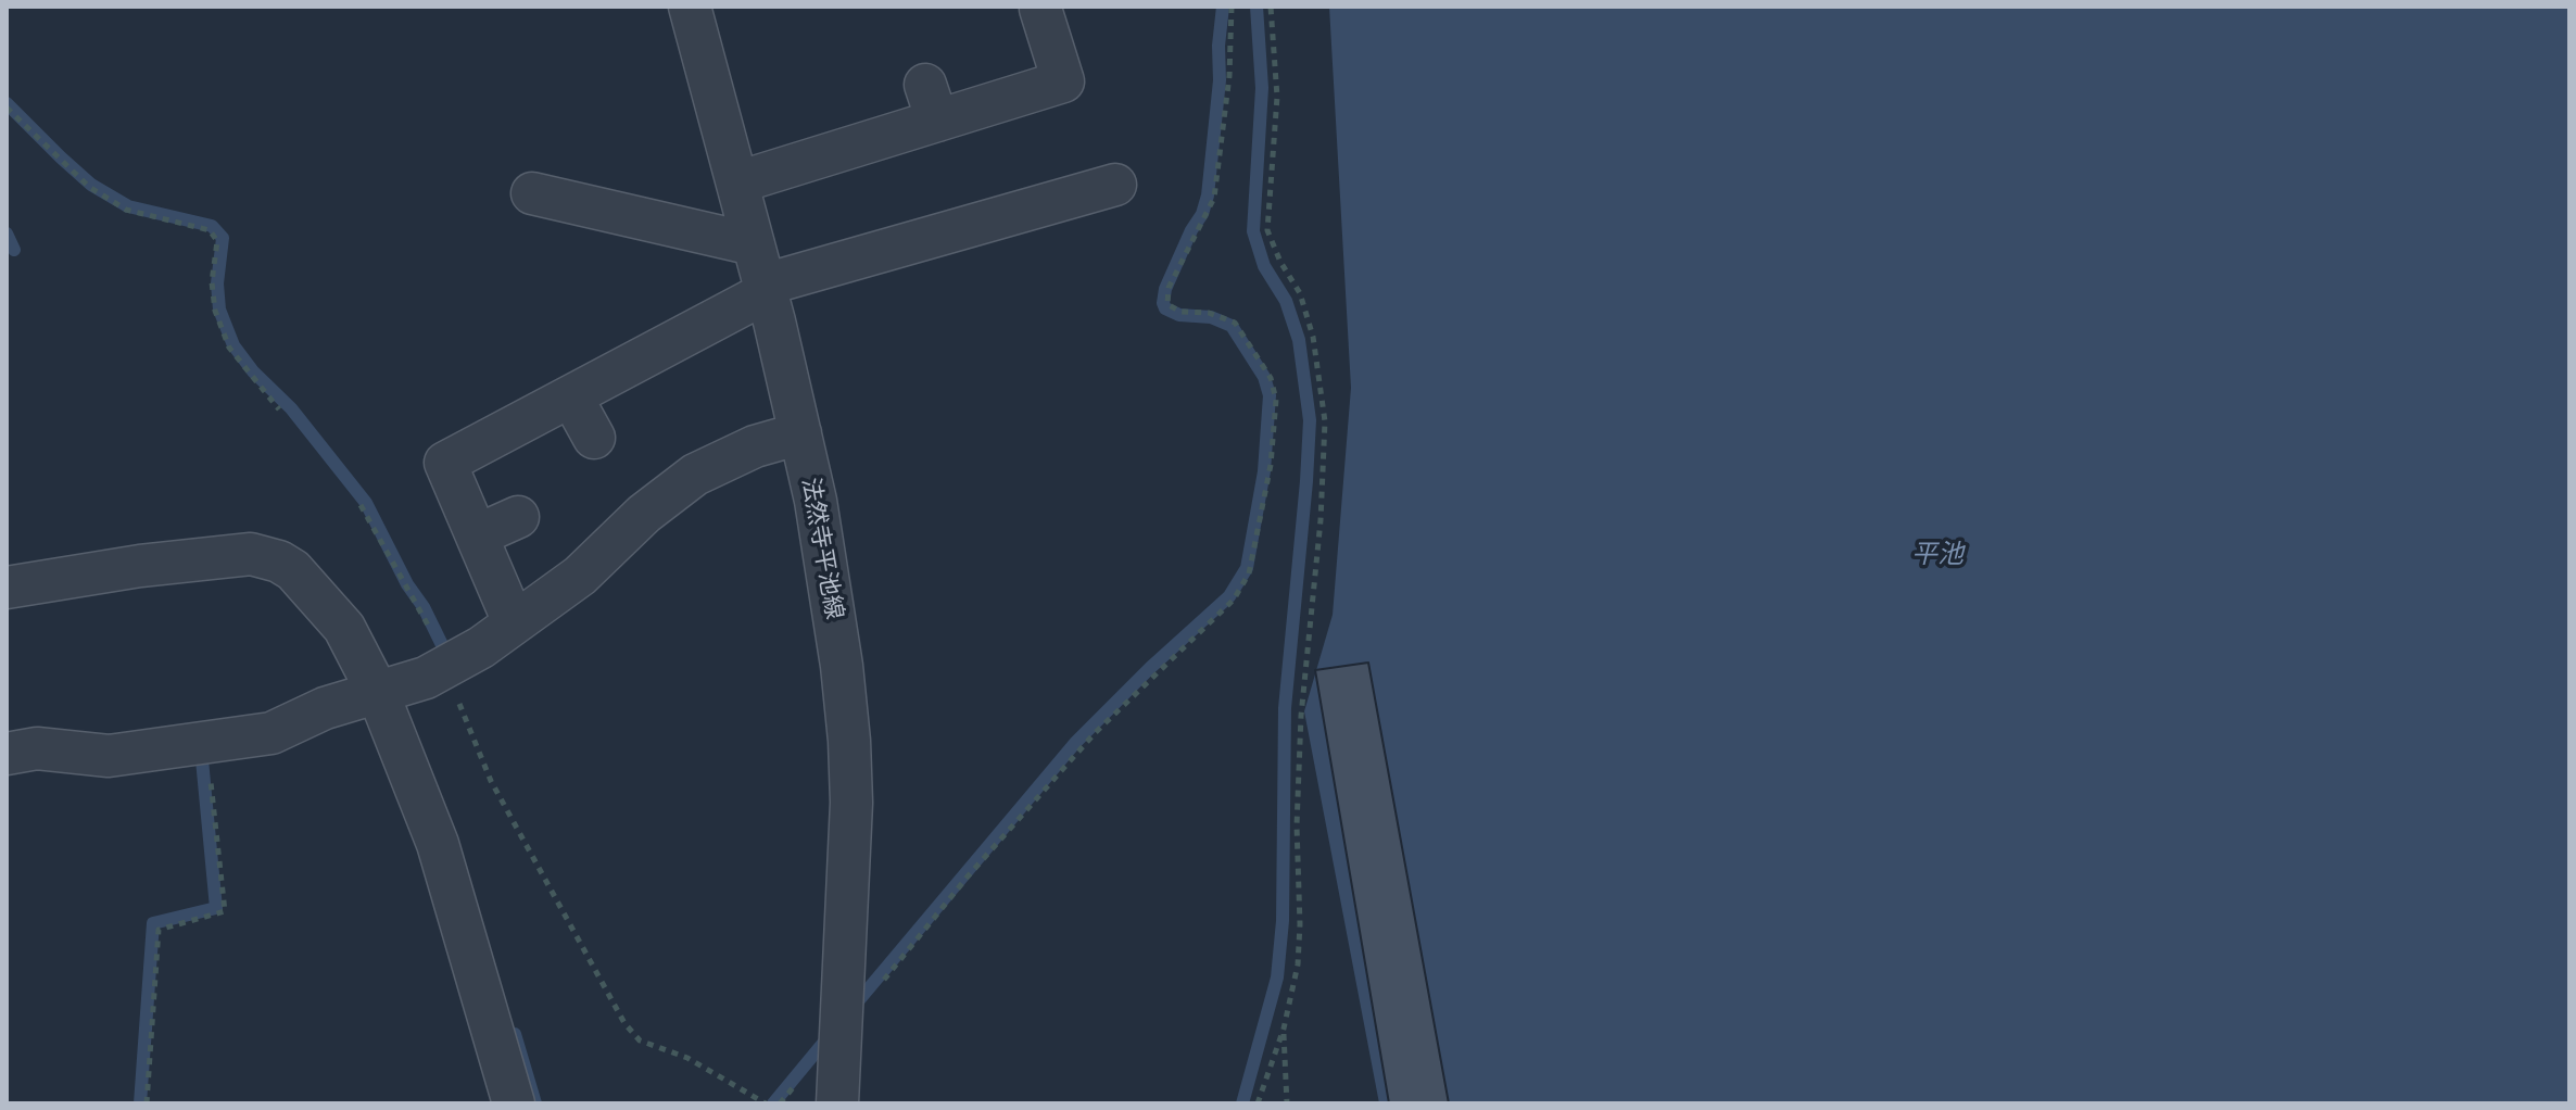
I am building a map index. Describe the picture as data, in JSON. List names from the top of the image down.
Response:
{
  "streets": {
    "street": ["法然寺平池線"]
  },
  "water": ["平池"]
}
